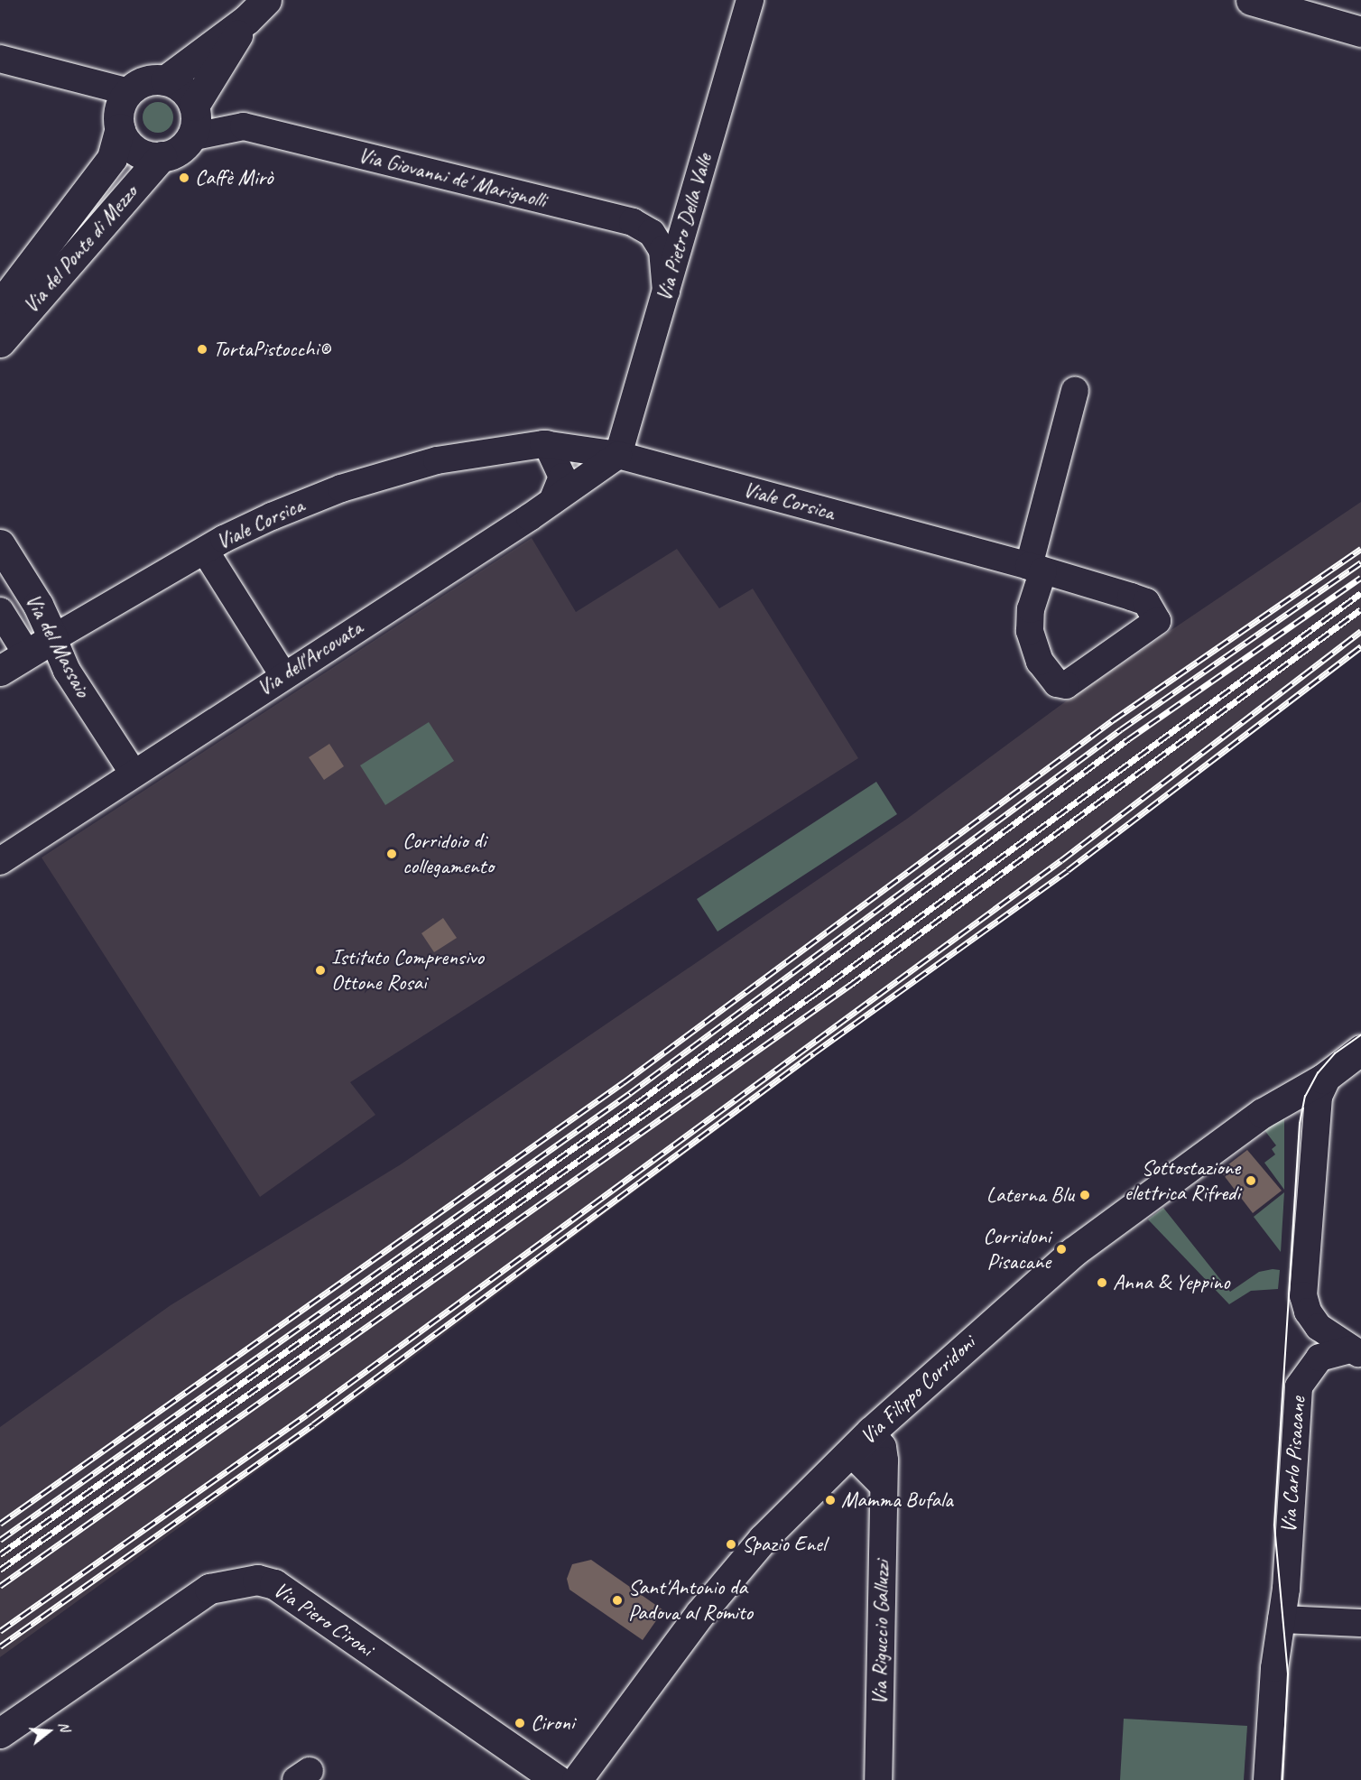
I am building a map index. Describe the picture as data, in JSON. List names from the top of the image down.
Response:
{
  "streets": {
    "street": [
      "Via Giovanni de' Marignolli",
      "Via Pietro Della Valle",
      "Via del Ponte di Mezzo",
      "Viale Corsica",
      "Via del Massaio",
      "Via dell'Arcovata",
      "Via Filippo Corridoni",
      "Via Carlo Pisacane",
      "Via Piero Cironi",
      "Via Riguccio Galluzzi"
    ]
  },
  "crossings": [
    ["Via Giovanni de' Marignolli", "Via Pietro Della Valle"],
    ["Via Giovanni de' Marignolli", "Via del Ponte di Mezzo"],
    ["Via Pietro Della Valle", "Viale Corsica"],
    ["Via Pietro Della Valle", "Via dell'Arcovata"],
    ["Viale Corsica", "Via del Massaio"],
    ["Viale Corsica", "Via dell'Arcovata"],
    ["Via del Massaio", "Via dell'Arcovata"],
    ["Via Filippo Corridoni", "Via Carlo Pisacane"],
    ["Via Filippo Corridoni", "Via Riguccio Galluzzi"]
  ],
  "places": [
    "Caffè Mirò",
    "TortaPistocchi®",
    "Corridoio di collegamento",
    "Istituto Comprensivo Ottone Rosai",
    "Sottostazione elettrica Rifredi",
    "Laterna Blu",
    "Corridoni Pisacane",
    "Anna & Yeppino",
    "Mamma Bufala",
    "Spazio Enel",
    "Sant'Antonio da Padova al Romito",
    "Cironi"
  ],
  "north": "right"
}
